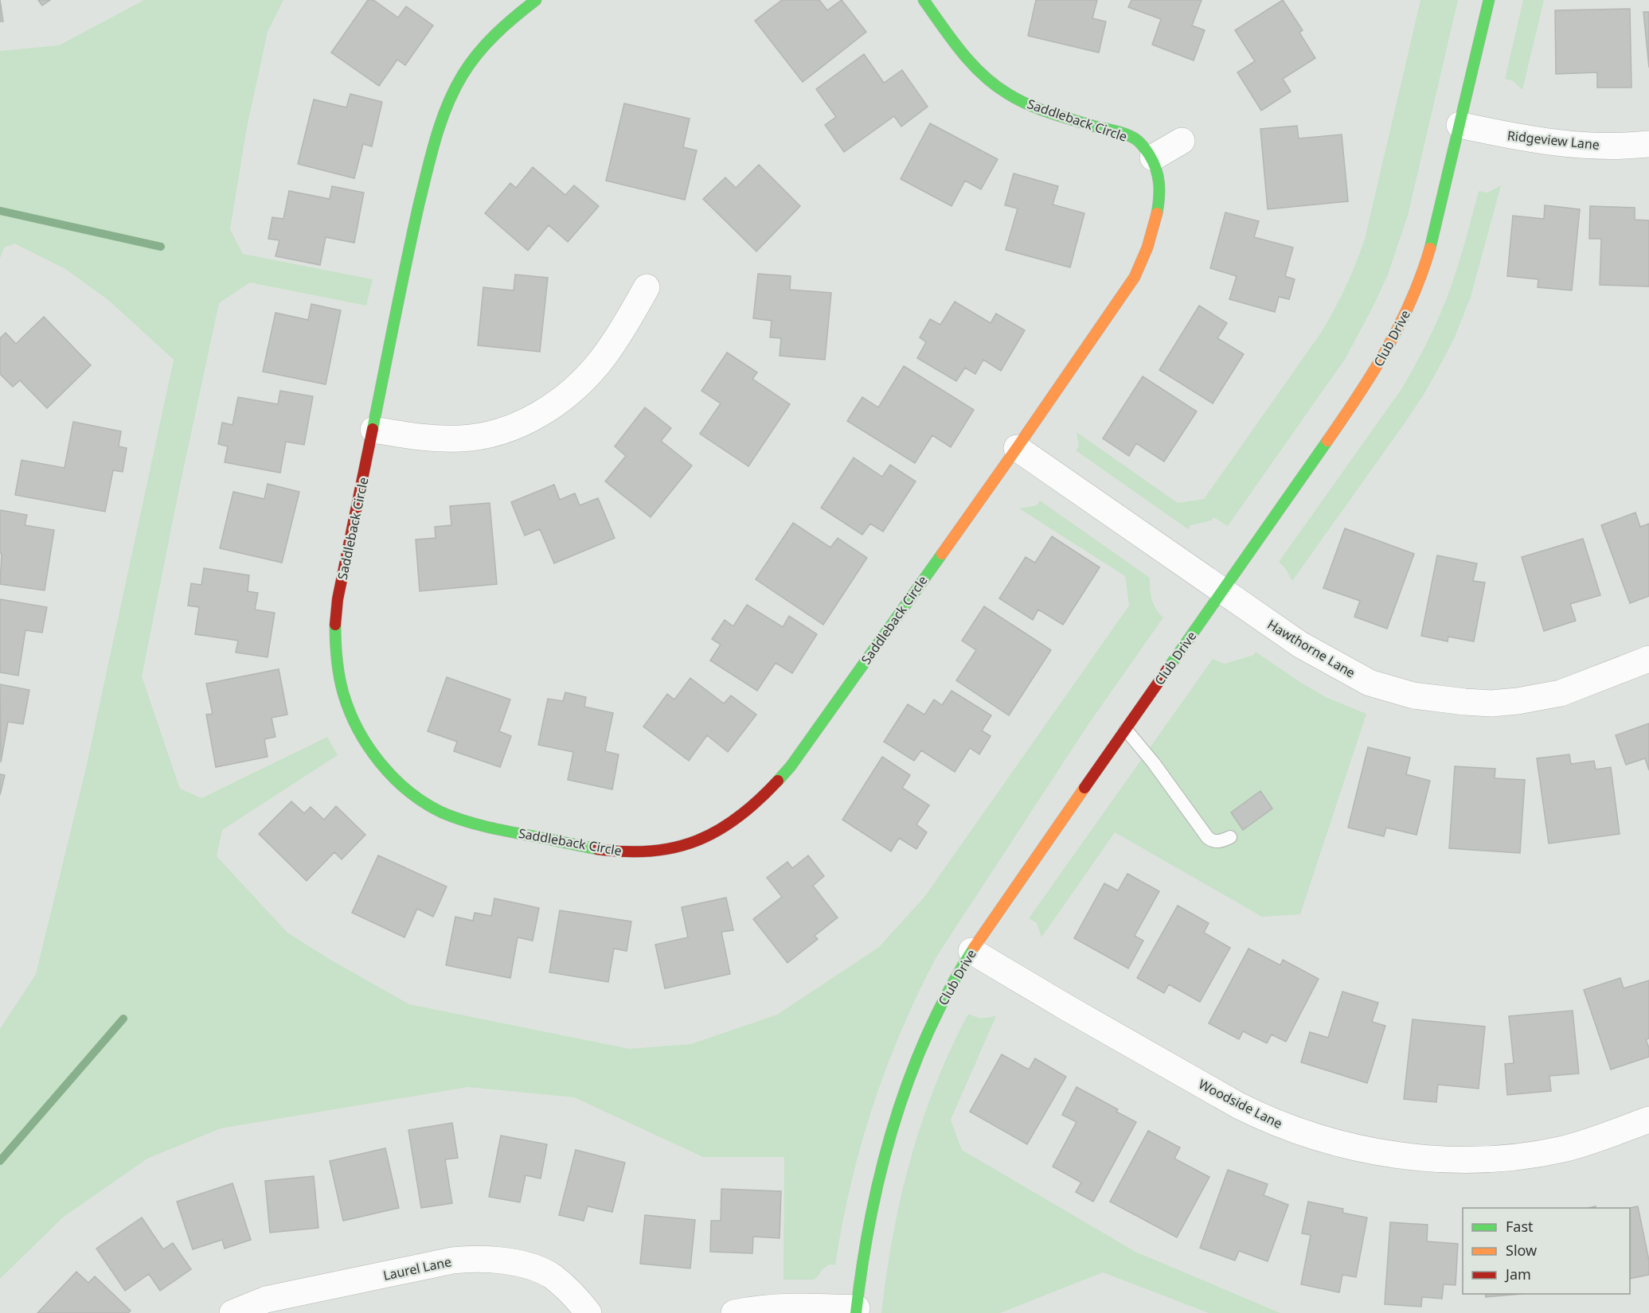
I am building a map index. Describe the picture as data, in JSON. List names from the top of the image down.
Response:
{
  "streets": {
    "street": [
      "Saddleback Circle",
      "Ridgeview Lane",
      "Club Drive",
      "Hawthorne Lane",
      "Woodside Lane",
      "Laurel Lane"
    ]
  },
  "crossings": [
    ["Saddleback Circle", "Hawthorne Lane"],
    ["Ridgeview Lane", "Club Drive"],
    ["Club Drive", "Hawthorne Lane"],
    ["Club Drive", "Woodside Lane"]
  ],
  "legend": ["Fast", "Slow", "Jam"]
}
